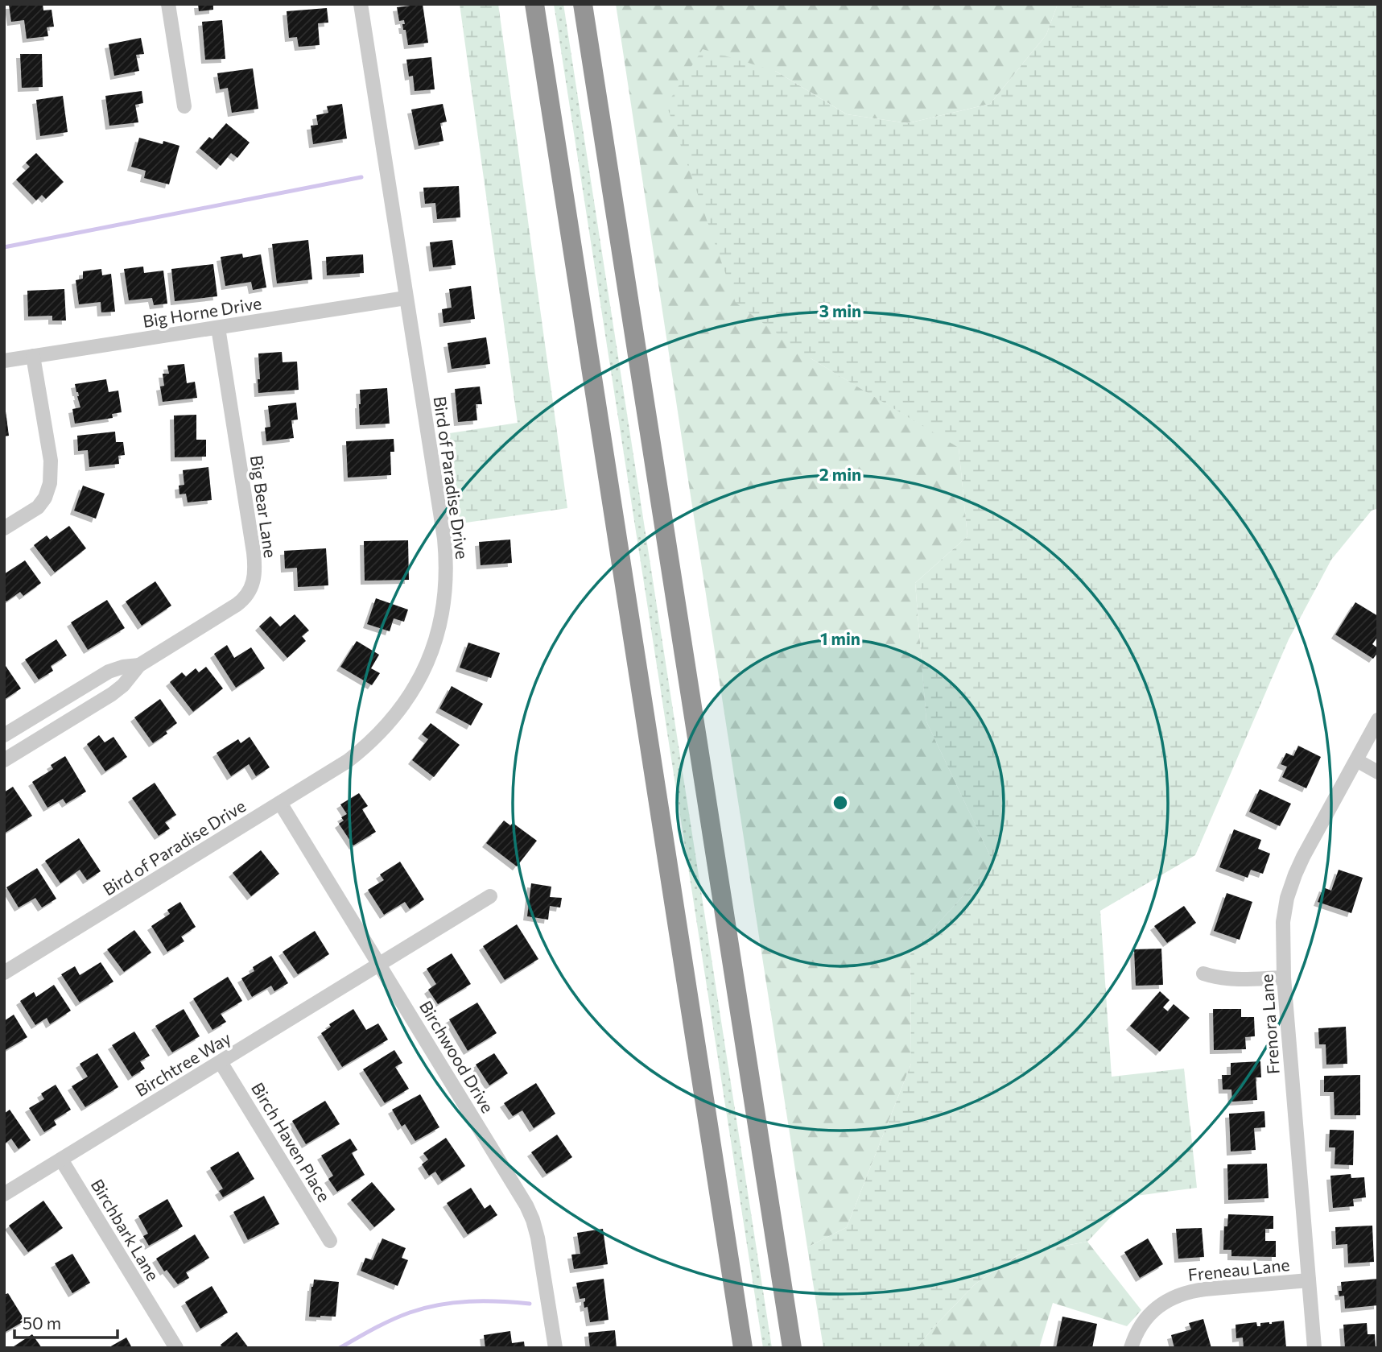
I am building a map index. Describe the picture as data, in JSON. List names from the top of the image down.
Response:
{
  "streets": {
    "street": [
      "Big Horne Drive",
      "Bird of Paradise Drive",
      "Big Bear Lane",
      "Frenora Lane",
      "Birchwood Drive",
      "Birchtree Way",
      "Birch Haven Place",
      "Birchbark Lane",
      "Freneau Lane"
    ]
  },
  "crossings": [
    ["Big Horne Drive", "Bird of Paradise Drive"],
    ["Big Horne Drive", "Big Bear Lane"],
    ["Bird of Paradise Drive", "Birchwood Drive"],
    ["Frenora Lane", "Freneau Lane"],
    ["Birchwood Drive", "Birchtree Way"],
    ["Birchtree Way", "Birch Haven Place"],
    ["Birchtree Way", "Birchbark Lane"]
  ],
  "scale_bar": "50 m",
  "rings": ["3 min", "2 min", "1 min"]
}
